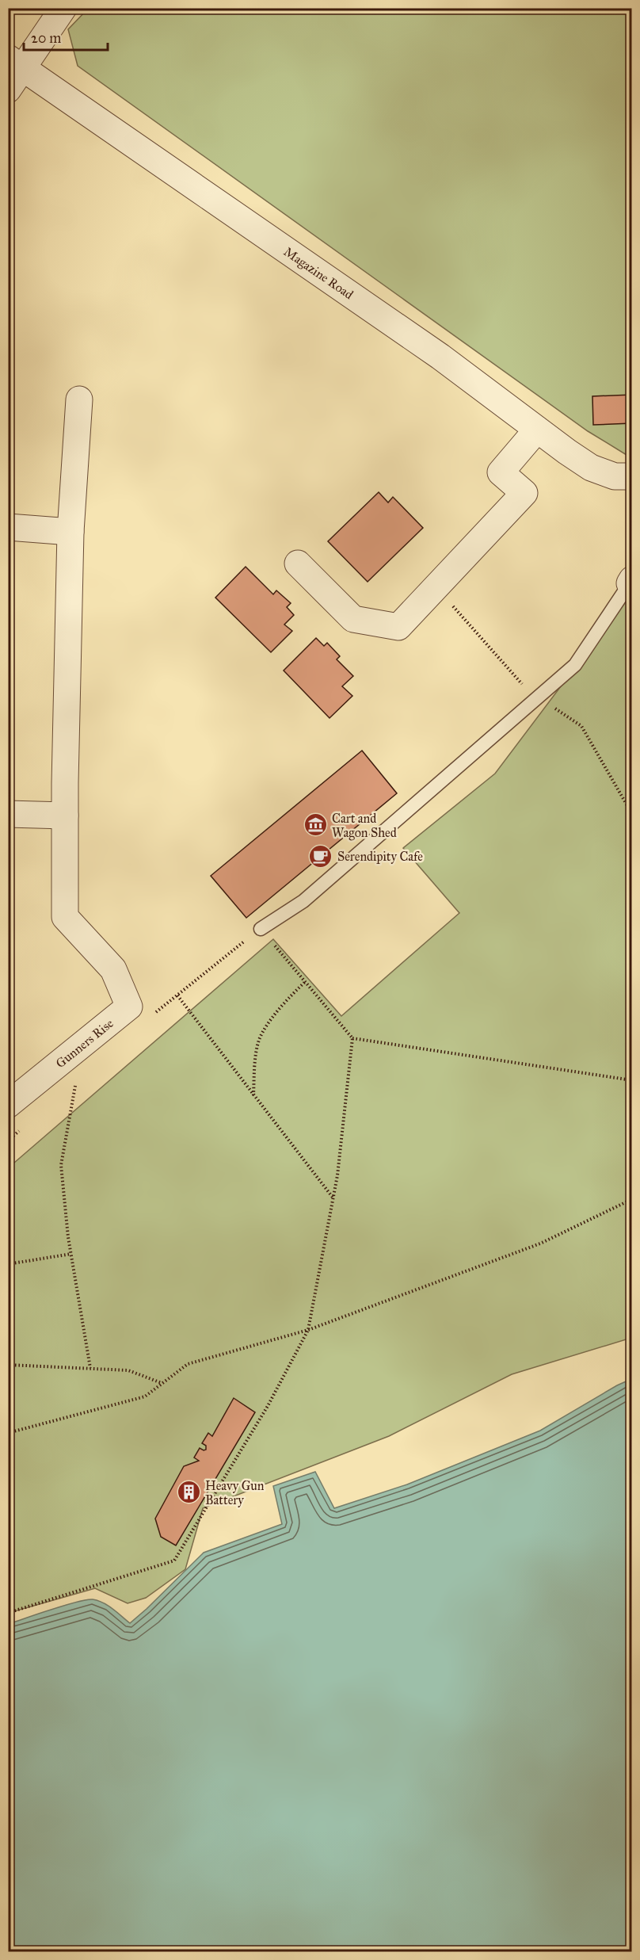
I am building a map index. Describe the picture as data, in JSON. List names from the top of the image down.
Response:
{
  "streets": {
    "street": ["Magazine Road", "Gunners Rise"]
  },
  "places": {
    "museum": ["Cart and Wagon Shed"],
    "cafe": ["Serendipity Cafe"],
    "building": ["Heavy Gun Battery"]
  },
  "scale_bar": "20 m"
}
